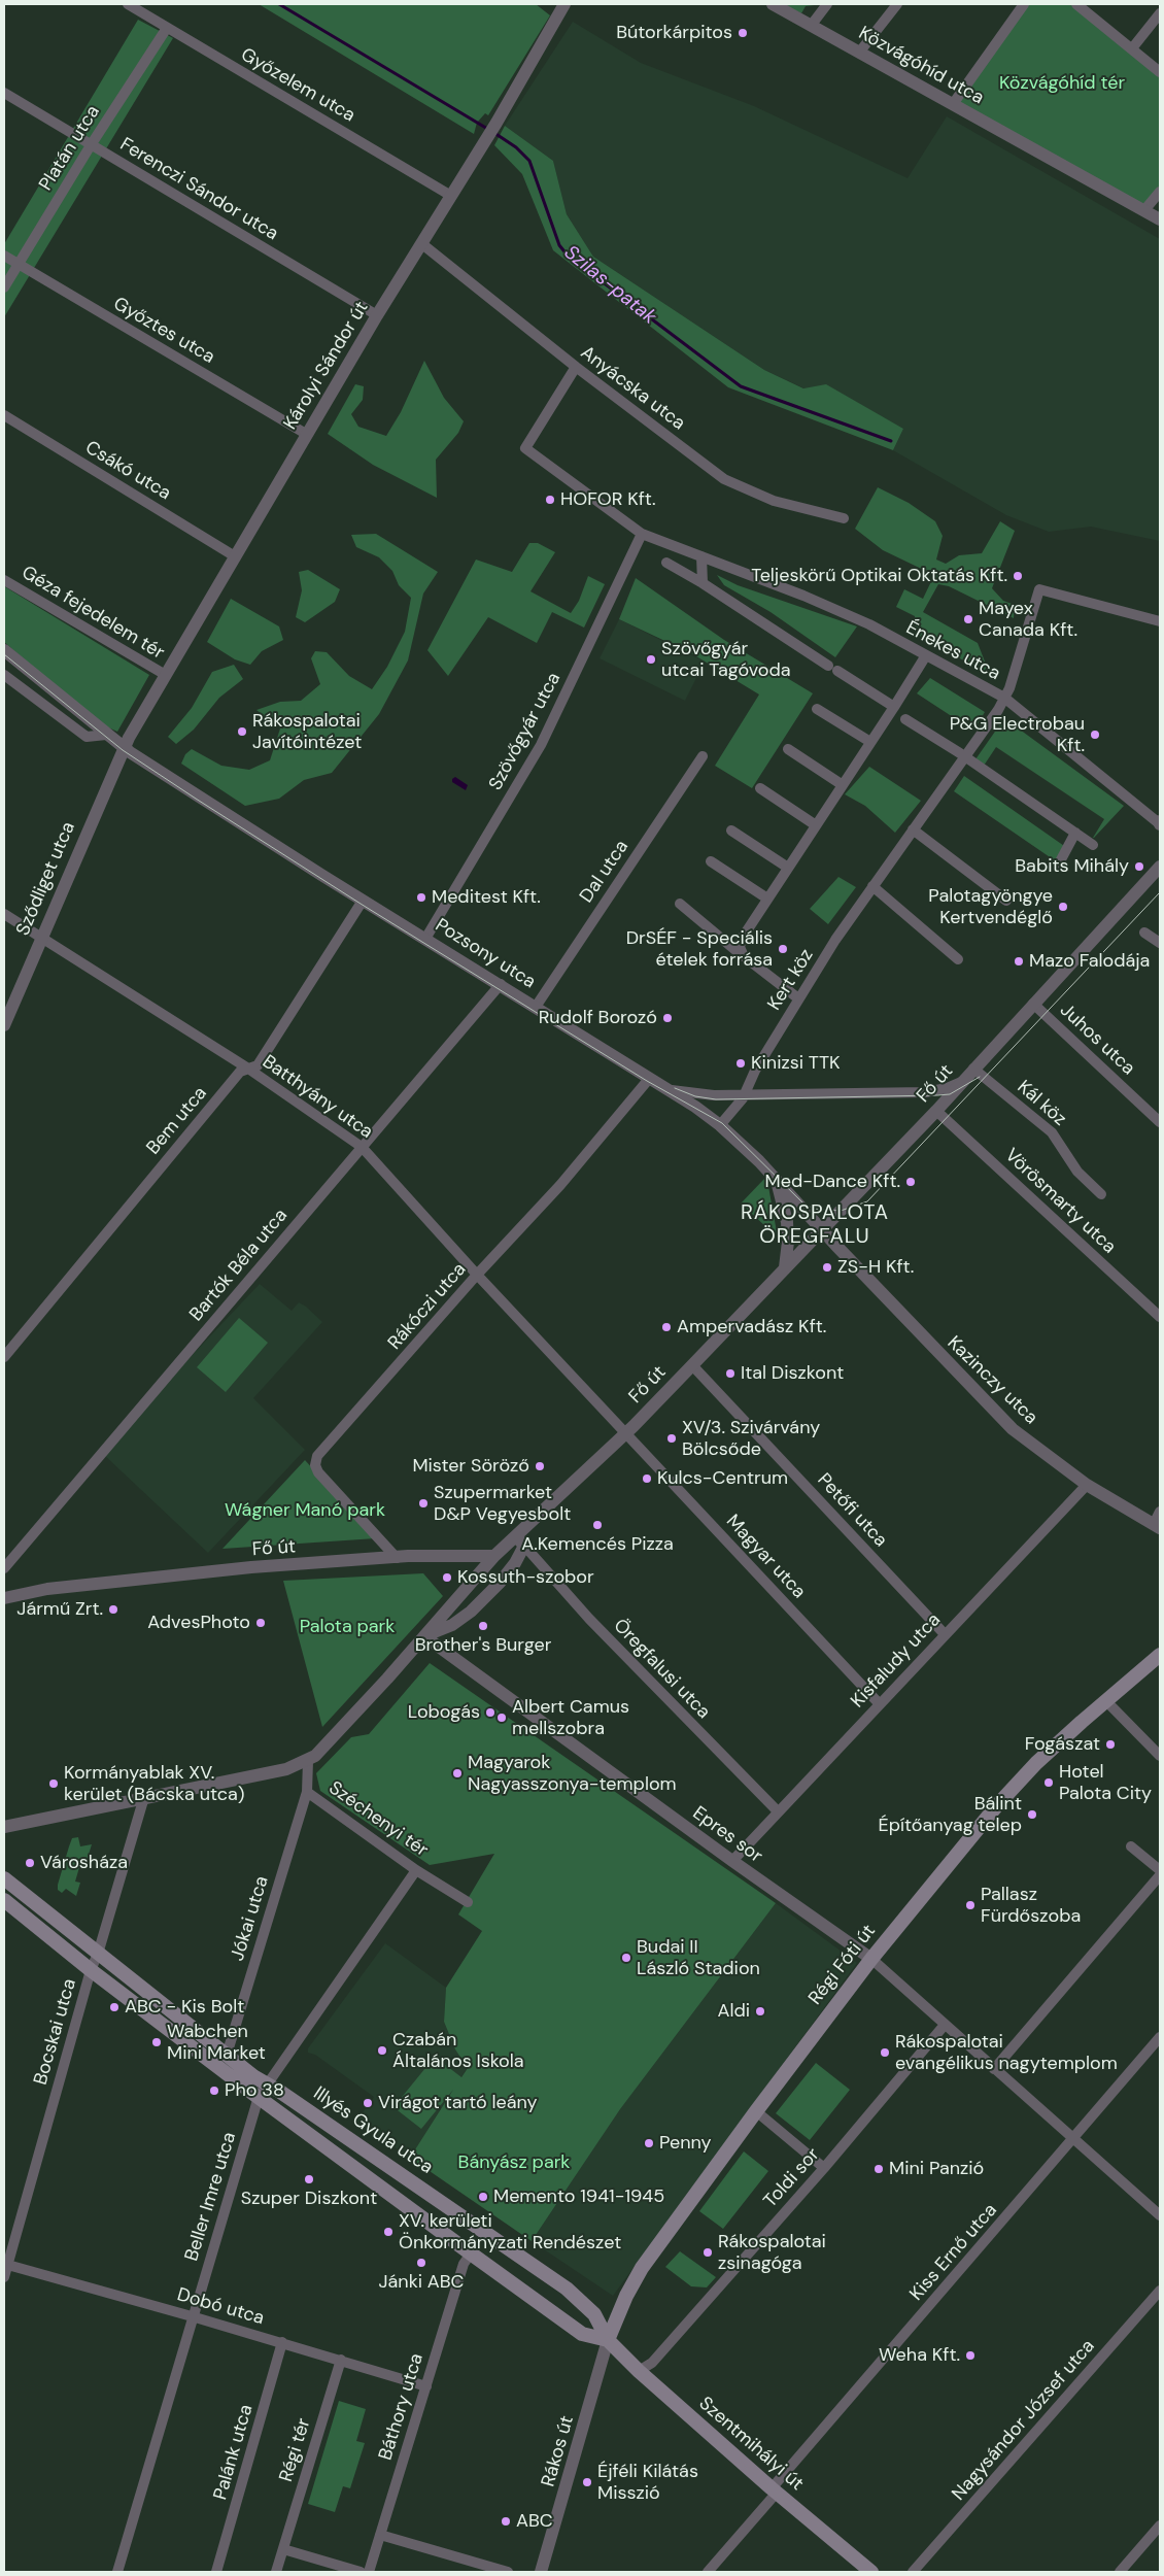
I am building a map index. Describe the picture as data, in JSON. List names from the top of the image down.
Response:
{
  "streets": {
    "main road": ["Régi Fóti út", "Illyés Gyula utca", "Szentmihályi út"],
    "street": [
      "Közvágóhíd utca",
      "Győzelem utca",
      "Platán utca",
      "Ferenczi Sándor utca",
      "Győztes utca",
      "Károlyi Sándor út",
      "Anyácska utca",
      "Csákó utca",
      "Géza fejedelem tér",
      "Énekes utca",
      "Szövőgyár utca",
      "Dal utca",
      "Sződliget utca",
      "Pozsony utca",
      "Kert köz",
      "Juhos utca",
      "Fő út",
      "Batthyány utca",
      "Kál köz",
      "Bem utca",
      "Vörösmarty utca",
      "Bartók Béla utca",
      "Rákóczi utca",
      "Kazinczy utca",
      "Petőfi utca",
      "Magyar utca",
      "Kisfaludy utca",
      "Öregfalusi utca",
      "Széchenyi tér",
      "Epres sor",
      "Jókai utca",
      "Bocskai utca",
      "Toldi sor",
      "Beller Imre utca",
      "Kiss Ernő utca",
      "Dobó utca",
      "Báthory utca",
      "Nagysándor József utca",
      "Régi tér",
      "Rákos út",
      "Palánk utca"
    ]
  },
  "crossings": [
    ["Győzelem utca", "Platán utca"],
    ["Győzelem utca", "Károlyi Sándor út"],
    ["Platán utca", "Ferenczi Sándor utca"],
    ["Platán utca", "Győztes utca"],
    ["Ferenczi Sándor utca", "Károlyi Sándor út"],
    ["Győztes utca", "Károlyi Sándor út"],
    ["Károlyi Sándor út", "Anyácska utca"],
    ["Károlyi Sándor út", "Csákó utca"],
    ["Károlyi Sándor út", "Géza fejedelem tér"],
    ["Károlyi Sándor út", "Sződliget utca"],
    ["Károlyi Sándor út", "Pozsony utca"],
    ["Anyácska utca", "Énekes utca"],
    ["Énekes utca", "Szövőgyár utca"],
    ["Énekes utca", "Kert köz"],
    ["Szövőgyár utca", "Pozsony utca"],
    ["Dal utca", "Pozsony utca"],
    ["Sződliget utca", "Pozsony utca"],
    ["Sződliget utca", "Batthyány utca"],
    ["Pozsony utca", "Kert köz"],
    ["Pozsony utca", "Fő út"],
    ["Pozsony utca", "Bem utca"],
    ["Pozsony utca", "Bartók Béla utca"],
    ["Pozsony utca", "Rákóczi utca"],
    ["Pozsony utca", "Kazinczy utca"],
    ["Juhos utca", "Fő út"],
    ["Fő út", "Batthyány utca"],
    ["Fő út", "Kál köz"],
    ["Fő út", "Vörösmarty utca"],
    ["Fő út", "Rákóczi utca"],
    ["Fő út", "Kazinczy utca"],
    ["Fő út", "Petőfi utca"],
    ["Fő út", "Magyar utca"],
    ["Fő út", "Öregfalusi utca"],
    ["Batthyány utca", "Bem utca"],
    ["Batthyány utca", "Bartók Béla utca"],
    ["Batthyány utca", "Rákóczi utca"],
    ["Batthyány utca", "Magyar utca"],
    ["Kazinczy utca", "Kisfaludy utca"],
    ["Petőfi utca", "Kisfaludy utca"],
    ["Magyar utca", "Kisfaludy utca"],
    ["Kisfaludy utca", "Öregfalusi utca"],
    ["Kisfaludy utca", "Epres sor"],
    ["Széchenyi tér", "Jókai utca"],
    ["Széchenyi tér", "Beller Imre utca"],
    ["Epres sor", "Régi Fóti út"],
    ["Jókai utca", "Illyés Gyula utca"],
    ["Régi Fóti út", "Illyés Gyula utca"],
    ["Régi Fóti út", "Szentmihályi út"],
    ["Régi Fóti út", "Rákos út"],
    ["Bocskai utca", "Illyés Gyula utca"],
    ["Bocskai utca", "Dobó utca"],
    ["Illyés Gyula utca", "Beller Imre utca"],
    ["Illyés Gyula utca", "Báthory utca"],
    ["Illyés Gyula utca", "Szentmihályi út"],
    ["Illyés Gyula utca", "Rákos út"],
    ["Toldi sor", "Szentmihályi út"],
    ["Beller Imre utca", "Dobó utca"],
    ["Kiss Ernő utca", "Szentmihályi út"],
    ["Dobó utca", "Báthory utca"],
    ["Dobó utca", "Régi tér"],
    ["Dobó utca", "Palánk utca"],
    ["Szentmihályi út", "Rákos út"]
  ],
  "districts": ["RÁKOSPALOTA ÖREGFALU"],
  "water": ["Szilas-patak"],
  "parks": [
    "Közvágóhíd tér",
    "Wágner Manó park",
    "Palota park",
    "Bányász park"
  ],
  "places": [
    "Bútorkárpitos",
    "HOFOR Kft.",
    "Teljeskörű Optikai Oktatás Kft.",
    "Mayex Canada Kft.",
    "Szövőgyár utcai Tagóvoda",
    "Rákospalotai Javítóintézet",
    "P&G Electrobau Kft.",
    "Babits Mihály",
    "Meditest Kft.",
    "Palotagyöngye Kertvendéglő",
    "DrSÉF - Speciális ételek forrása",
    "Mazo Falodája",
    "Rudolf Borozó",
    "Kinizsi TTK",
    "Med-Dance Kft.",
    "ZS-H Kft.",
    "Ampervadász Kft.",
    "Ital Diszkont",
    "XV/3. Szivárvány Bölcsőde",
    "Mister Söröző",
    "Kulcs-Centrum",
    "Szupermarket D&P Vegyesbolt",
    "A.Kemencés Pizza",
    "Kossuth-szobor",
    "Jármű Zrt.",
    "AdvesPhoto",
    "Brother's Burger",
    "Lobogás",
    "Albert Camus mellszobra",
    "Fogászat",
    "Magyarok Nagyasszonya-templom",
    "Hotel Palota City",
    "Kormányablak XV. kerület (Bácska utca)",
    "Bálint Építőanyag telep",
    "Városháza",
    "Pallasz Fürdőszoba",
    "Budai II László Stadion",
    "ABC - Kis Bolt",
    "Aldi",
    "Wabchen Mini Market",
    "Czabán Általános Iskola",
    "Rákospalotai evangélikus nagytemplom",
    "Pho 38",
    "Virágot tartó leány",
    "Penny",
    "Mini Panzió",
    "Szuper Diszkont",
    "Memento 1941-1945",
    "XV. kerületi Önkormányzati Rendészet",
    "Rákospalotai zsinagóga",
    "Jánki ABC",
    "Weha Kft.",
    "Éjféli Kilátás Misszió",
    "ABC"
  ]
}
